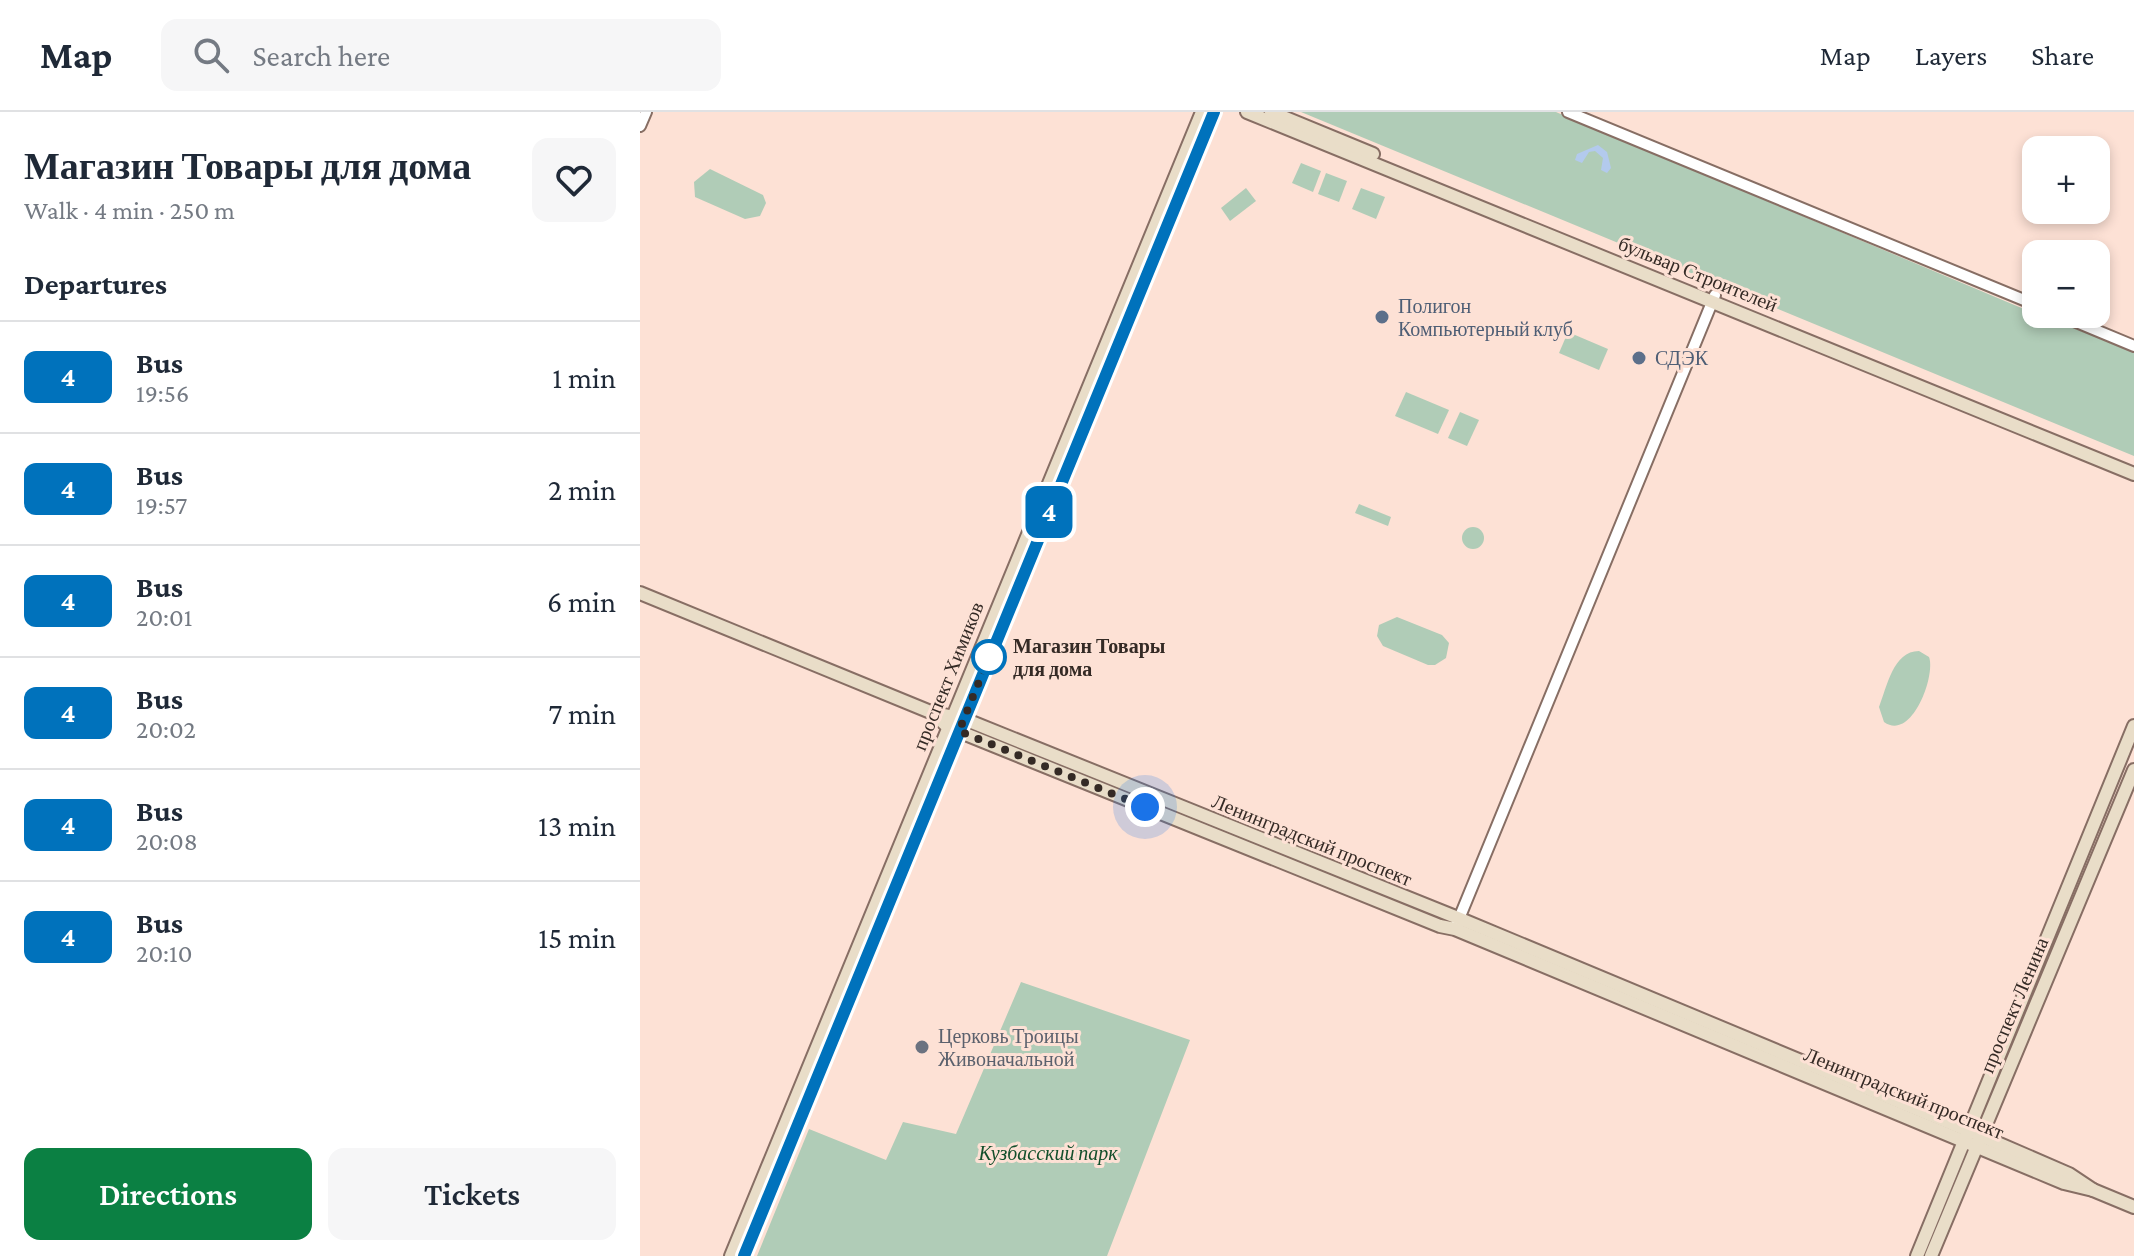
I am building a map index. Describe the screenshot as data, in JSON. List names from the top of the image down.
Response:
{
  "streets": {
    "main road": [
      "бульвар Строителей",
      "проспект Химиков",
      "Ленинградский проспект",
      "проспект Ленина"
    ]
  },
  "crossings": [
    ["проспект Химиков", "Ленинградский проспект"],
    ["Ленинградский проспект", "проспект Ленина"]
  ],
  "parks": ["Кузбасский парк"],
  "places": [
    "Полигон Компьютерный клуб",
    "СДЭК",
    "Магазин Товары для дома",
    "Церковь Троицы Живоначальной"
  ],
  "lines": ["bus line 4"],
  "page": {
    "header": "Map",
    "search": "Search here",
    "nav": ["Map", "Layers", "Share"],
    "heading": [
      ["Магазин Товары для дома", "Walk · 4 min · 250 m"],
      "Departures"
    ],
    "on_map": "4",
    "map_buttons": ["+", "−"],
    "list": [
      {
        "mark": "4",
        "name": "Bus",
        "note": "19:56",
        "value": "1 min"
      },
      {
        "mark": "4",
        "name": "Bus",
        "note": "19:57",
        "value": "2 min"
      },
      {
        "mark": "4",
        "name": "Bus",
        "note": "20:01",
        "value": "6 min"
      },
      {
        "mark": "4",
        "name": "Bus",
        "note": "20:02",
        "value": "7 min"
      },
      {
        "mark": "4",
        "name": "Bus",
        "note": "20:08",
        "value": "13 min"
      },
      {
        "mark": "4",
        "name": "Bus",
        "note": "20:10",
        "value": "15 min"
      }
    ],
    "buttons": ["Directions", "Tickets"]
  }
}
